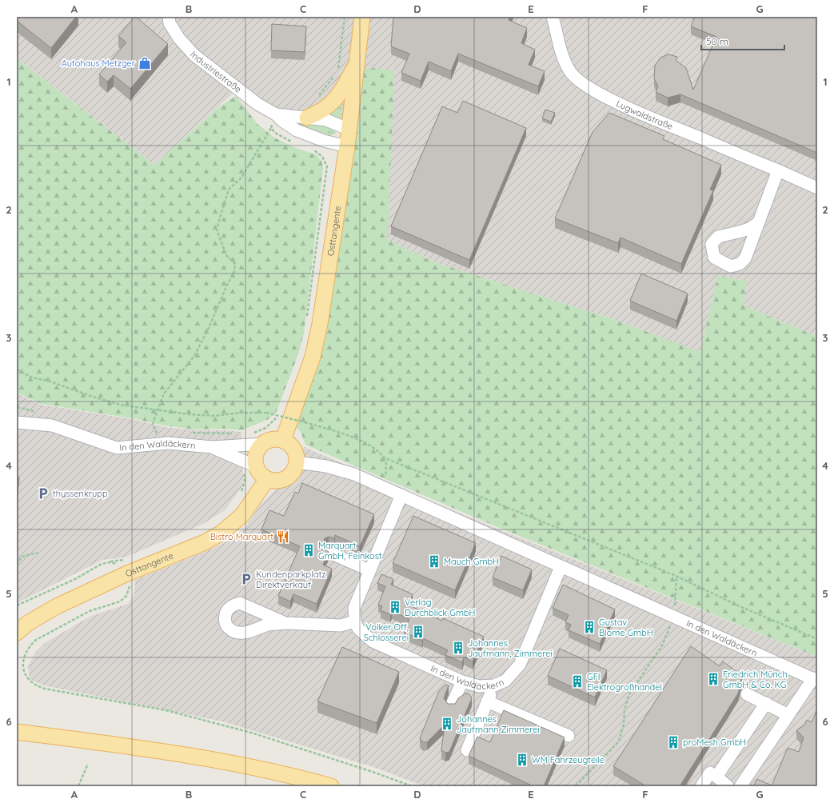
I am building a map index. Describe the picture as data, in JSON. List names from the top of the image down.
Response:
{
  "streets": {
    "main road": ["Osttangente"],
    "street": ["Industriestraße", "Lugwaldstraße", "In den Waldäckern"]
  },
  "crossings": [
    ["Industriestraße", "Osttangente"],
    ["Osttangente", "In den Waldäckern"]
  ],
  "places": {
    "shop": ["Autohaus Metzger"],
    "parking": ["thyssenkrupp", "Kundenparkplatz Direktverkauf"],
    "restaurant": ["Bistro Marquart"],
    "building": [
      "Marquart GmbH, Feinkost",
      "Mauch GmbH",
      "Verlag Durchblick GmbH",
      "Gustav Blome GmbH",
      "Volker Off, Schlosserei",
      "Johannes Jaufmann, Zimmerei",
      "Friedrich Münch GmbH & Co. KG",
      "GFI Elektrogroßhandel",
      "Johannes Jaufmann Zimmerei",
      "proMesh GmbH",
      "WM Fahrzeugteile"
    ]
  },
  "scale_bar": "50 m",
  "grid": {
    "columns": [
      "A",
      "B",
      "C",
      "D",
      "E",
      "F",
      "G"
    ],
    "rows": [
      "1",
      "2",
      "3",
      "4",
      "5",
      "6"
    ]
  }
}
